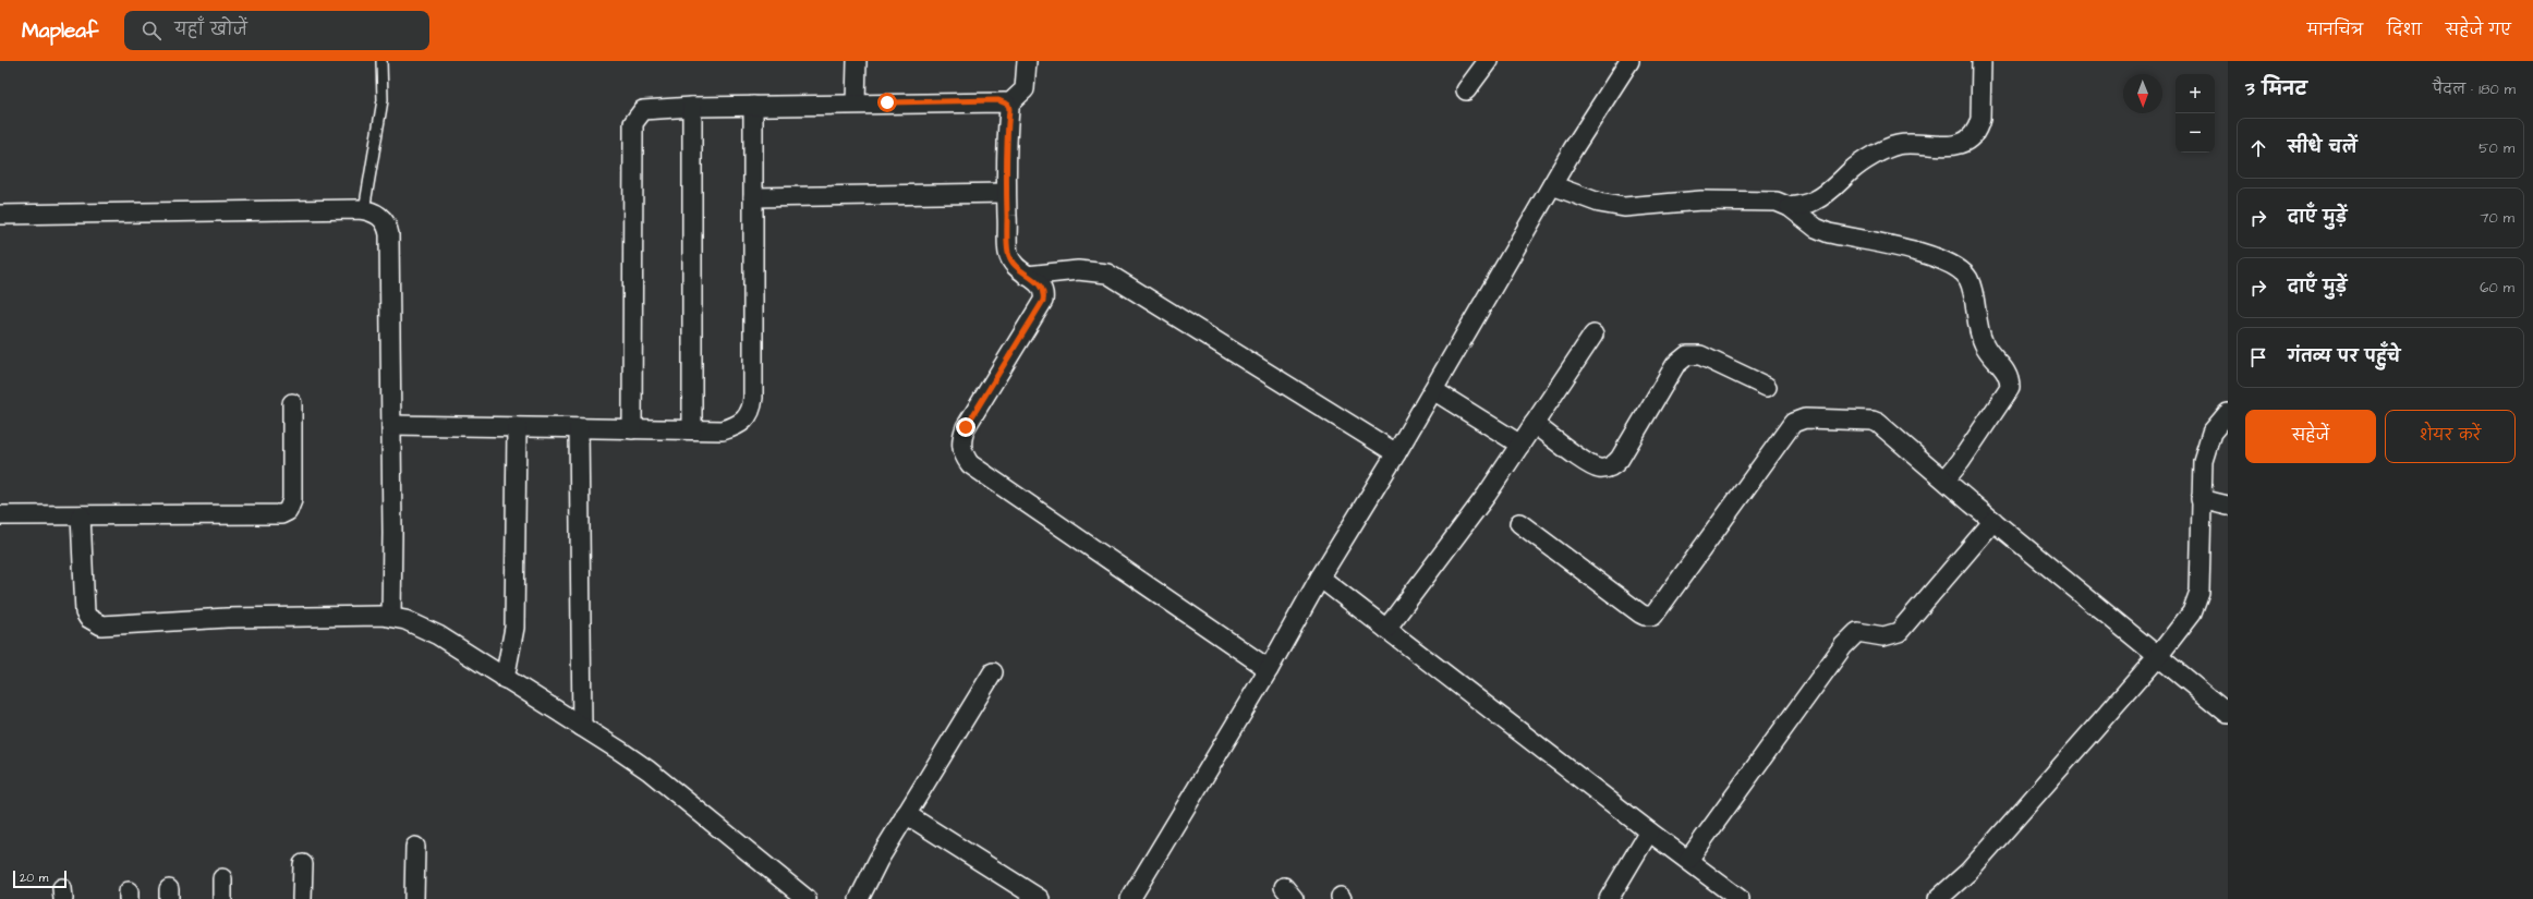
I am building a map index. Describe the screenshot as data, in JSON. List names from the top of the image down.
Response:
{
  "scale_bar": "20 m",
  "north": "bottom",
  "page": {
    "header": "Mapleaf",
    "search": "यहाँ खोजें",
    "nav": ["मानचित्र", "दिशा", "सहेजे गए"],
    "heading": ["3 मिनट", "पैदल · 180 m"],
    "map_buttons": ["+", "−"],
    "list": [
      ["सीधे चलें", "50 m"],
      ["दाएँ मुड़ें", "70 m"],
      ["दाएँ मुड़ें", "60 m"],
      "गंतव्य पर पहुँचे"
    ],
    "buttons": ["सहेजें", "शेयर करें"],
    "scale": "20 m"
  }
}
